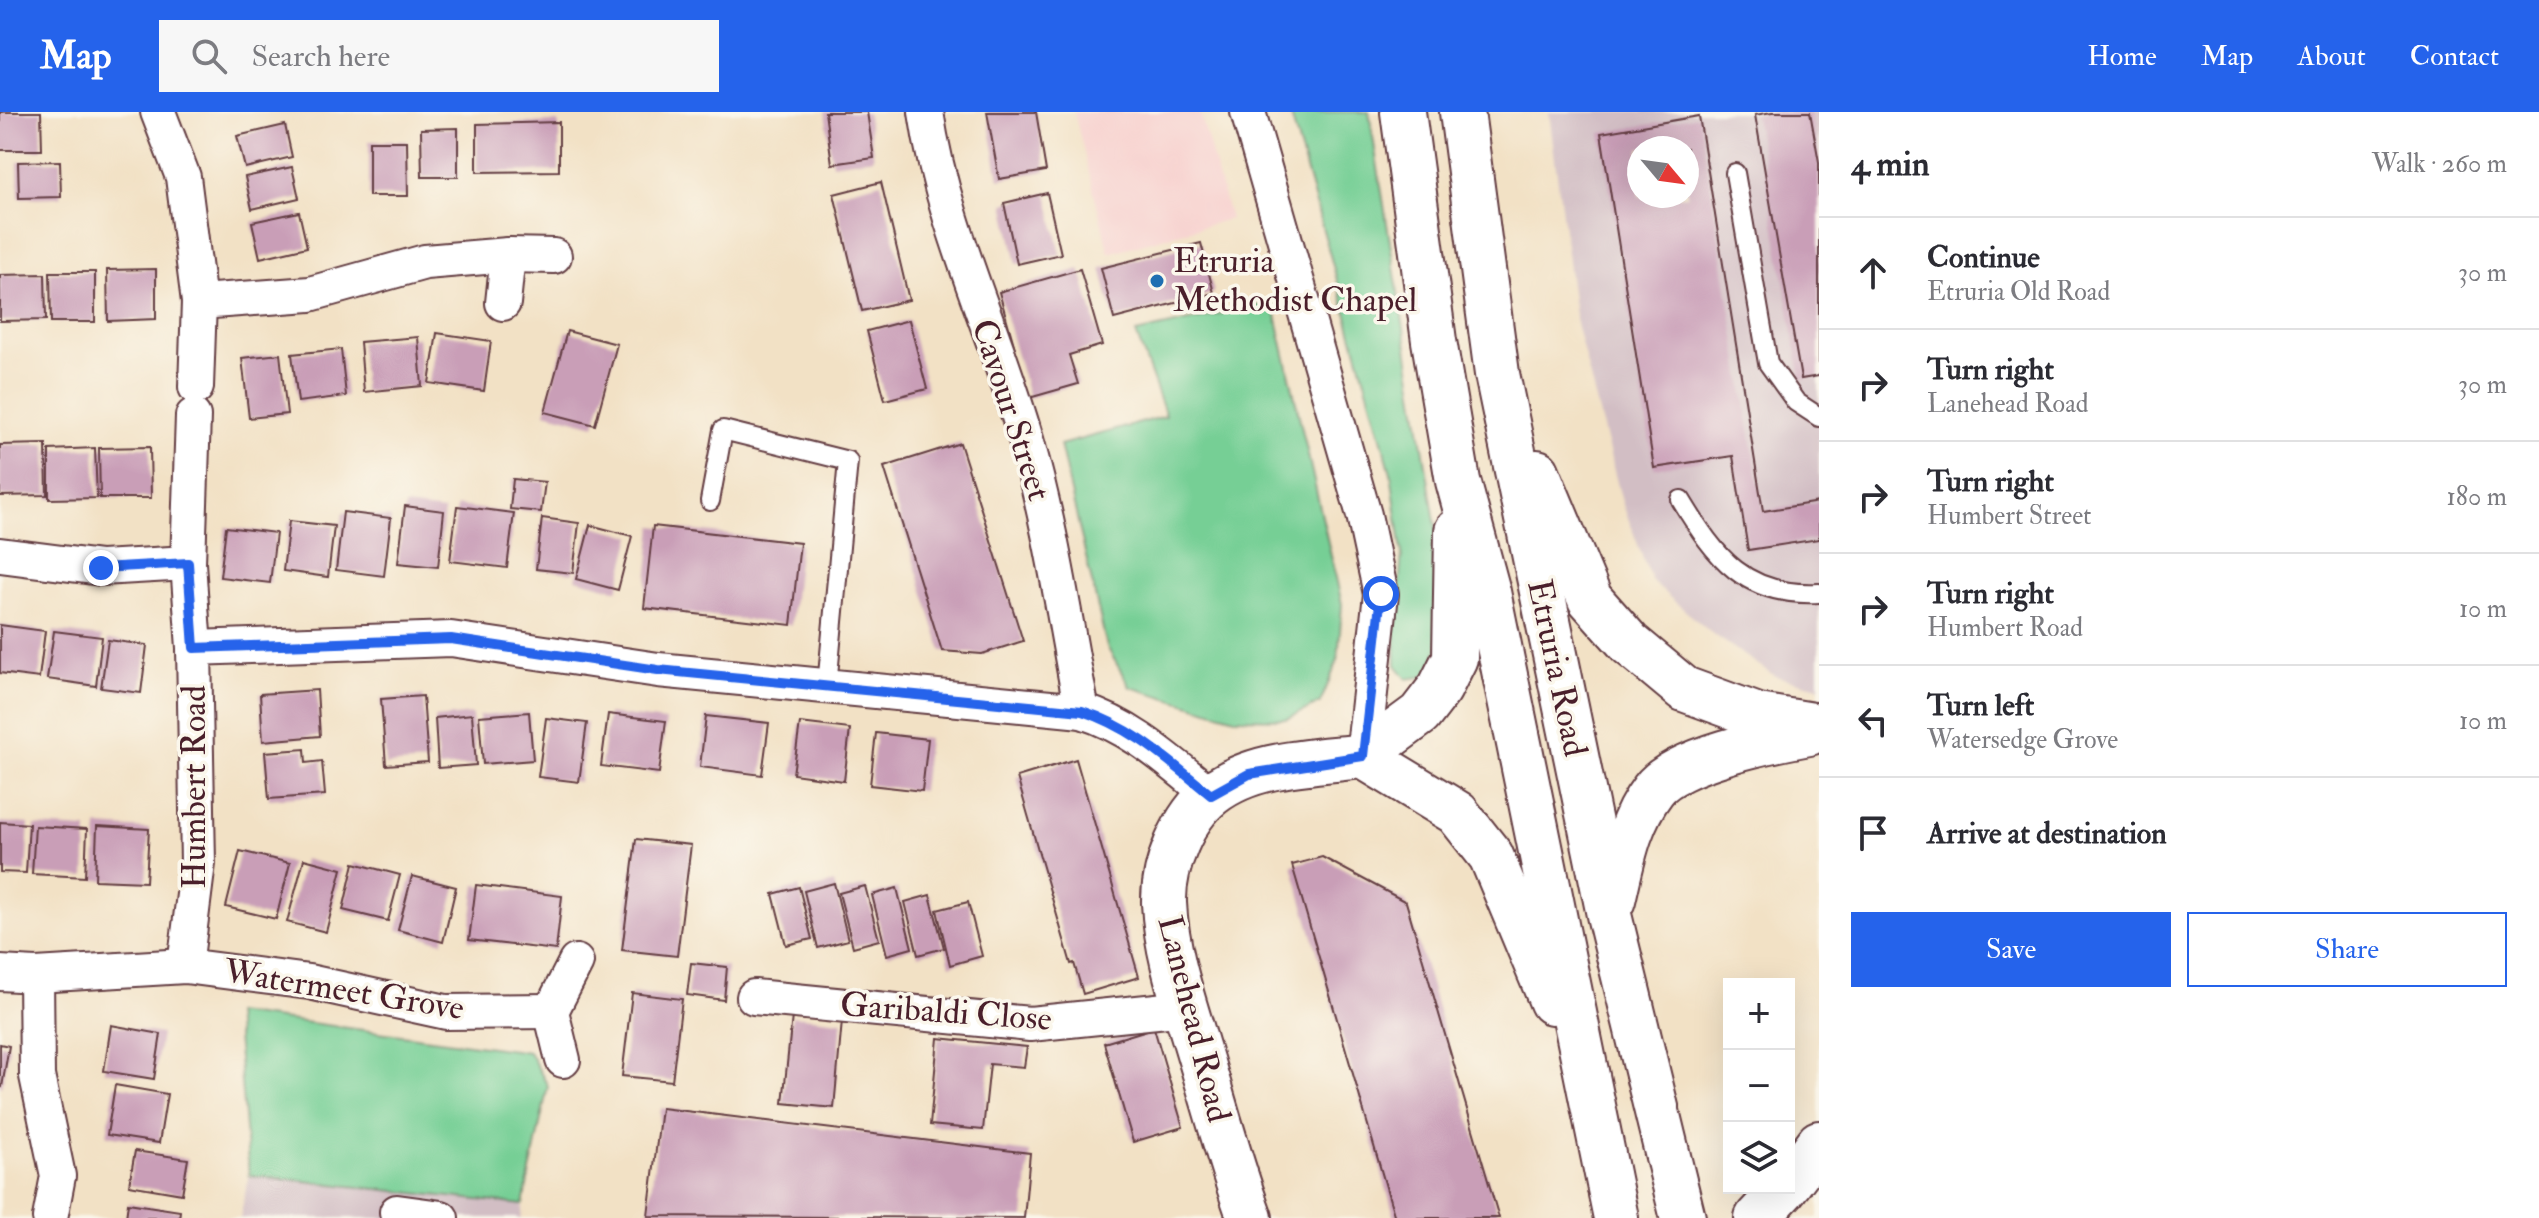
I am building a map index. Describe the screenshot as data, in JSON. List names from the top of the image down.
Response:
{
  "streets": {
    "main road": ["Etruria Road", "Lanehead Road"],
    "street": [
      "Cavour Street",
      "Humbert Road",
      "Watermeet Grove",
      "Garibaldi Close"
    ]
  },
  "crossings": [
    ["Humbert Road", "Watermeet Grove"],
    ["Garibaldi Close", "Lanehead Road"]
  ],
  "places": ["Etruria Methodist Chapel"],
  "north": "bottom right",
  "page": {
    "header": "Map",
    "search": "Search here",
    "nav": [
      "Home",
      "Map",
      "About",
      "Contact"
    ],
    "heading": ["4 min", "Walk · 260 m"],
    "list": [
      ["Continue", "Etruria Old Road", "30 m"],
      ["Turn right", "Lanehead Road", "30 m"],
      ["Turn right", "Humbert Street", "180 m"],
      ["Turn right", "Humbert Road", "10 m"],
      ["Turn left", "Watersedge Grove", "10 m"],
      "Arrive at destination"
    ],
    "buttons": ["Save", "Share"],
    "map_buttons": ["+", "−"]
  }
}
